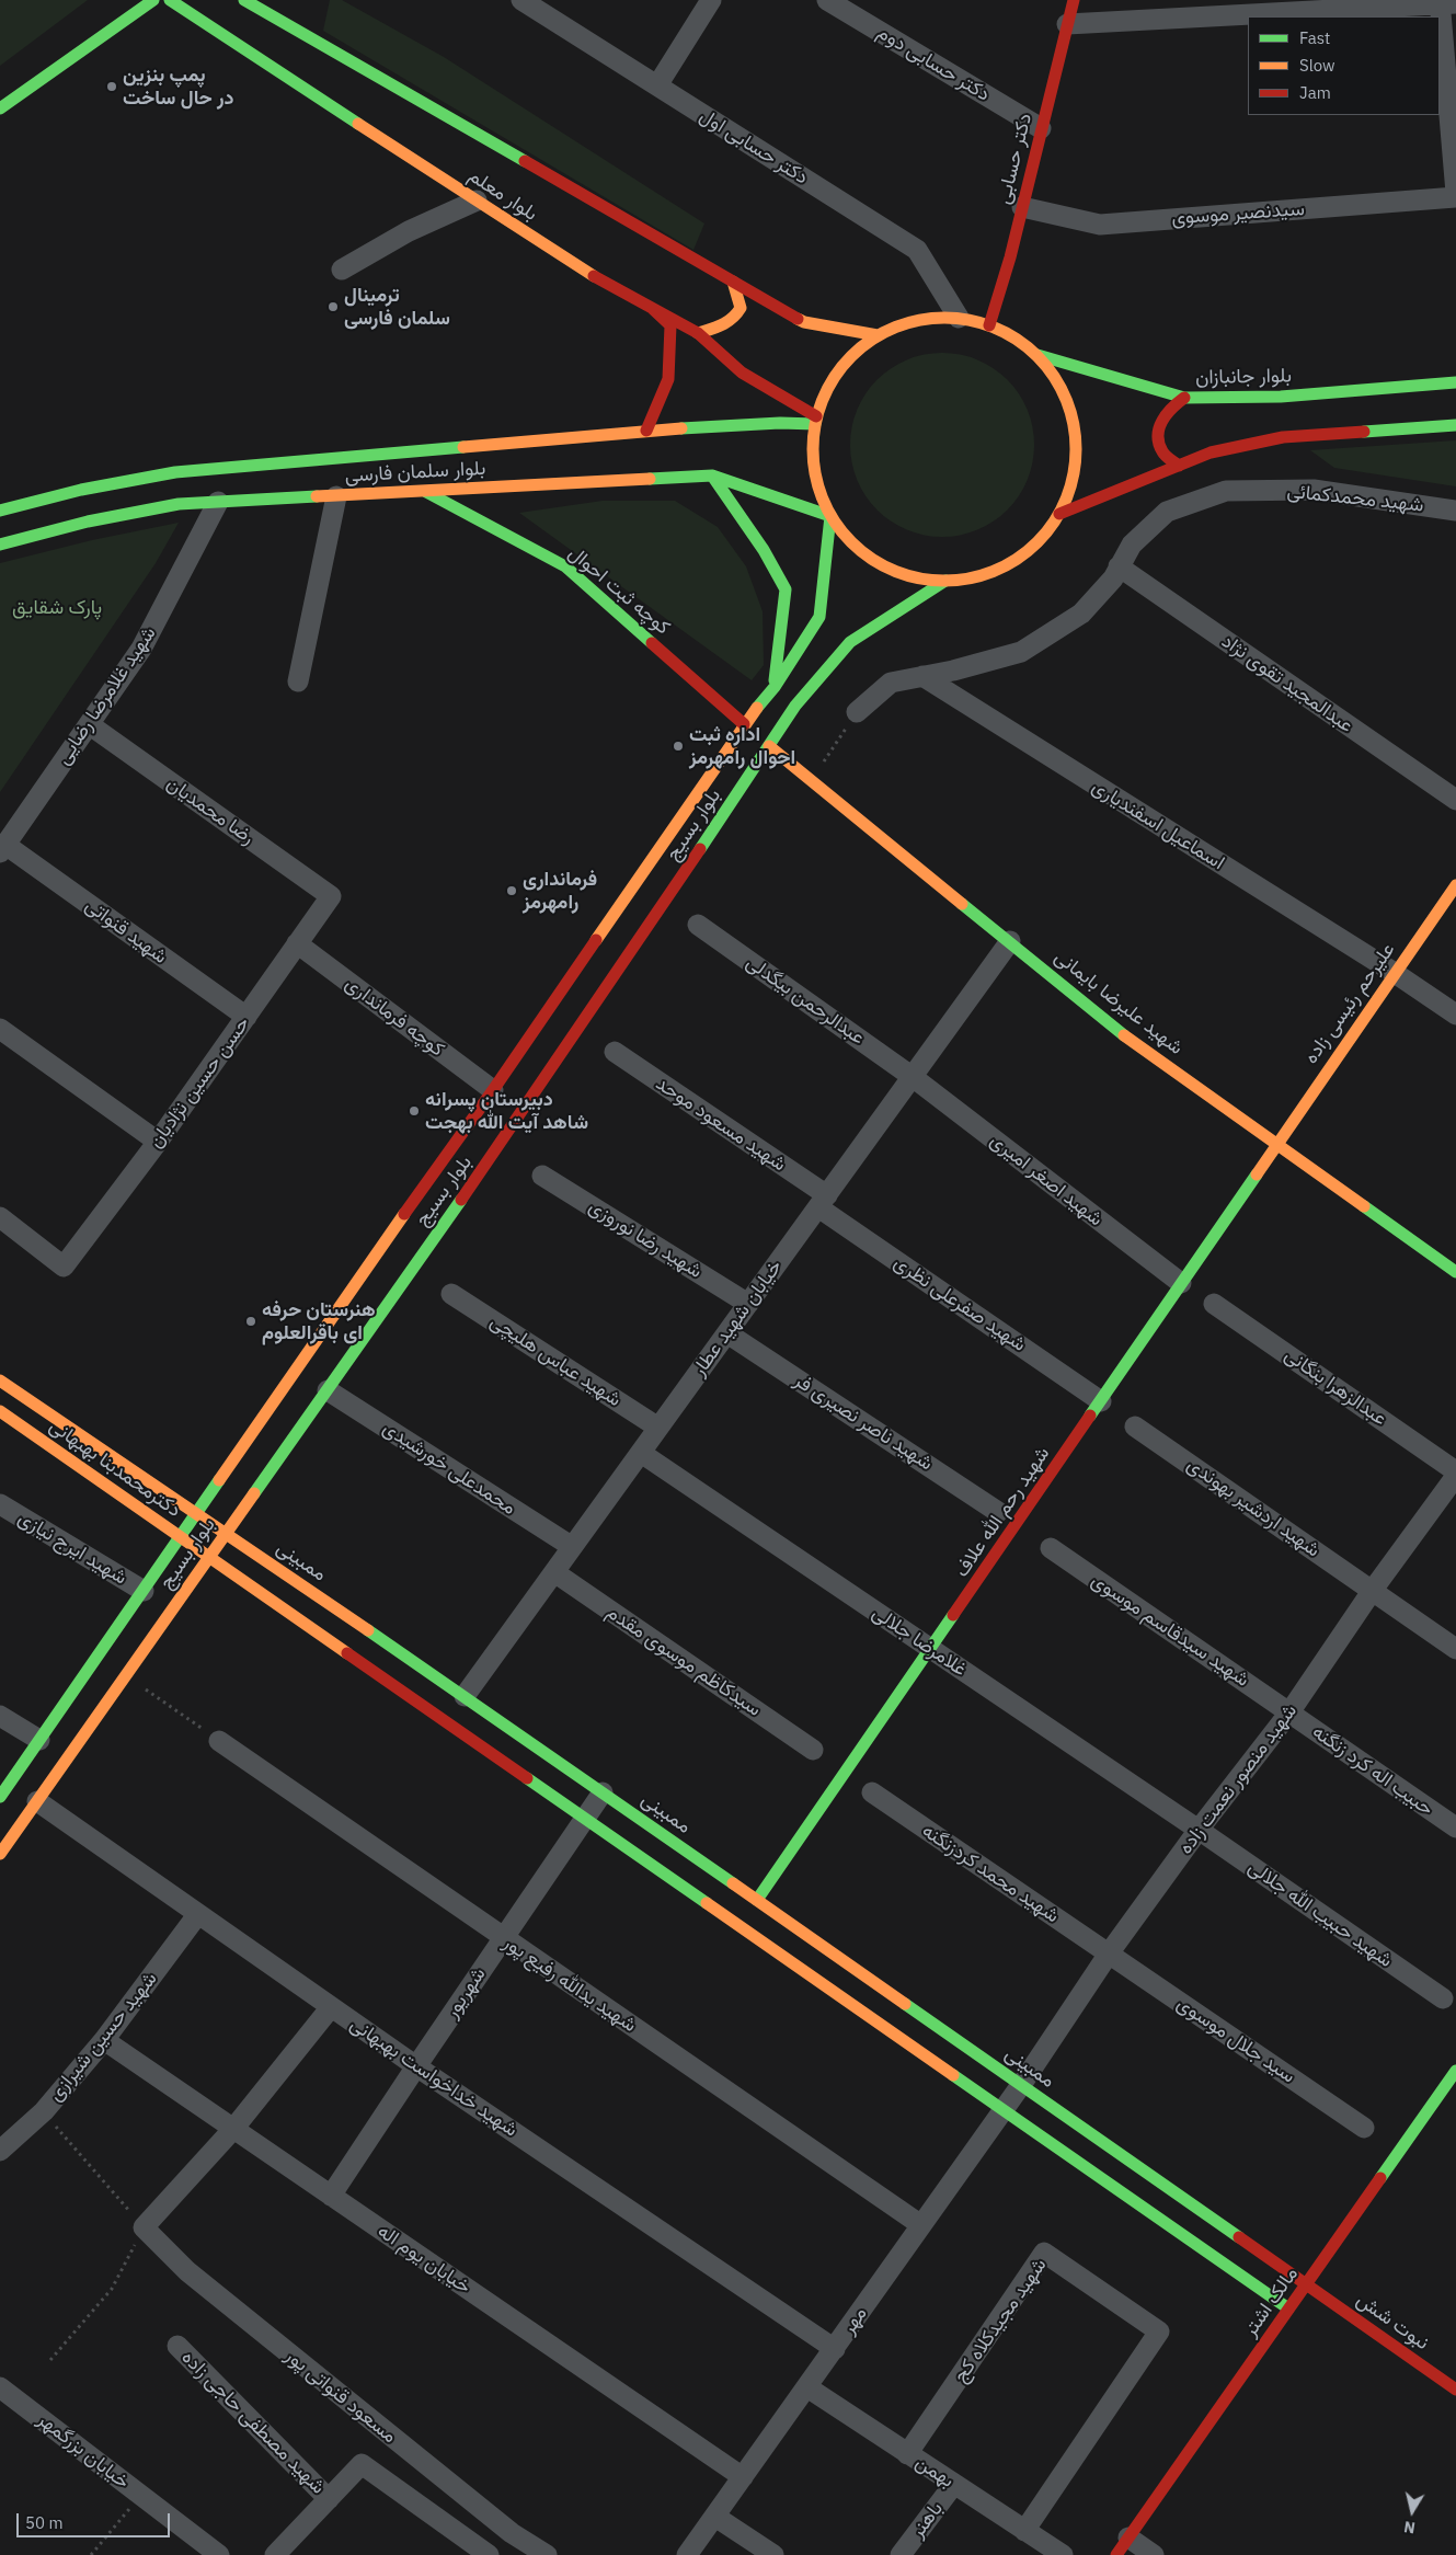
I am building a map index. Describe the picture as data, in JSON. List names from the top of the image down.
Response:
{
  "streets": {
    "main road": [
      "دکتر حسابی",
      "بلوار معلم",
      "بلوار جانبازان",
      "بلوار سلمان فارسی",
      "کوچه ثبت احوال",
      "بلوار بسیج",
      "شهید علیرضا بایمانی",
      "علیرحم رئیسی زاده",
      "دکترمحمدبنا بهبهانی",
      "شهید رحم الله علاف",
      "ممبینی",
      "مالک اشتر",
      "نبوت شش"
    ],
    "street": [
      "دکتر حسابی دوم",
      "دکتر حسابی اول",
      "سیدنصیر موسوی",
      "شهید محمدکمائی",
      "عبدالمجید تقوی نژاد",
      "شهید غلامرضا رضایی",
      "رضا محمدیان",
      "اسماعیل اسفندیاری",
      "شهید قنواتی",
      "عبدالرحمن بیگدلی",
      "کوچه فرمانداری",
      "حسن حسین نژادیان",
      "شهید مسعود موحد",
      "شهید اصغر امیری",
      "شهید رضا نوروزی",
      "شهید صفرعلی نظری",
      "خیابان شهید عطار",
      "شهید عباس هلیچی",
      "عبدالزهرا بنگانی",
      "شهید ناصر نصیری فر",
      "محمدعلی خورشیدی",
      "شهید اردشیر بهوندی",
      "شهید ایرج نیازی",
      "شهید سیدقاسم موسوی",
      "غلامرضا جلالی",
      "سیدکاظم موسوی مقدم",
      "حبیب اله کرد زنگنه",
      "شهید منصور نعمت زاده",
      "شهید محمد کردزنگنه",
      "شهید حبیب الله جلالی",
      "شهید یدالله رفیع پور",
      "شهریور",
      "شهید حسین شیرازی",
      "سید جلال موسوی",
      "شهید خداخواست بهبهانی",
      "خیابان یوم اله",
      "مهر",
      "شهید مجیدکلاه کج",
      "مسعود قنواتی پور",
      "شهید مصطفی حاجی زاده",
      "خیابان بزرگمهر",
      "بهمن",
      "باهنر"
    ]
  },
  "crossings": [
    ["دکتر حسابی دوم", "دکتر حسابی"],
    ["دکتر حسابی", "سیدنصیر موسوی"],
    ["بلوار معلم", "بلوار سلمان فارسی"],
    ["بلوار سلمان فارسی", "کوچه ثبت احوال"],
    ["بلوار سلمان فارسی", "شهید غلامرضا رضایی"],
    ["بلوار سلمان فارسی", "بلوار بسیج"],
    ["شهید محمدکمائی", "عبدالمجید تقوی نژاد"],
    ["شهید محمدکمائی", "اسماعیل اسفندیاری"],
    ["کوچه ثبت احوال", "بلوار بسیج"],
    ["شهید غلامرضا رضایی", "رضا محمدیان"],
    ["شهید غلامرضا رضایی", "شهید قنواتی"],
    ["رضا محمدیان", "حسن حسین نژادیان"],
    ["بلوار بسیج", "شهید علیرضا بایمانی"],
    ["بلوار بسیج", "کوچه فرمانداری"],
    ["بلوار بسیج", "دکترمحمدبنا بهبهانی"],
    ["بلوار بسیج", "محمدعلی خورشیدی"],
    ["بلوار بسیج", "شهید ایرج نیازی"],
    ["بلوار بسیج", "ممبینی"],
    ["بلوار بسیج", "شهید خداخواست بهبهانی"],
    ["اسماعیل اسفندیاری", "علیرحم رئیسی زاده"],
    ["شهید قنواتی", "حسن حسین نژادیان"],
    ["عبدالرحمن بیگدلی", "شهید اصغر امیری"],
    ["عبدالرحمن بیگدلی", "خیابان شهید عطار"],
    ["شهید علیرضا بایمانی", "علیرحم رئیسی زاده"],
    ["شهید علیرضا بایمانی", "خیابان شهید عطار"],
    ["شهید علیرضا بایمانی", "شهید رحم الله علاف"],
    ["علیرحم رئیسی زاده", "شهید رحم الله علاف"],
    ["کوچه فرمانداری", "حسن حسین نژادیان"],
    ["شهید مسعود موحد", "شهید صفرعلی نظری"],
    ["شهید مسعود موحد", "خیابان شهید عطار"],
    ["شهید اصغر امیری", "خیابان شهید عطار"],
    ["شهید اصغر امیری", "شهید رحم الله علاف"],
    ["شهید رضا نوروزی", "خیابان شهید عطار"],
    ["شهید صفرعلی نظری", "خیابان شهید عطار"],
    ["شهید صفرعلی نظری", "شهید رحم الله علاف"],
    ["خیابان شهید عطار", "شهید عباس هلیچی"],
    ["خیابان شهید عطار", "شهید ناصر نصیری فر"],
    ["خیابان شهید عطار", "محمدعلی خورشیدی"],
    ["خیابان شهید عطار", "ممبینی"],
    ["خیابان شهید عطار", "غلامرضا جلالی"],
    ["خیابان شهید عطار", "سیدکاظم موسوی مقدم"],
    ["شهید اردشیر بهوندی", "شهید منصور نعمت زاده"],
    ["شهید رحم الله علاف", "ممبینی"],
    ["شهید رحم الله علاف", "غلامرضا جلالی"],
    ["ممبینی", "شهید منصور نعمت زاده"],
    ["ممبینی", "شهریور"],
    ["ممبینی", "مالک اشتر"],
    ["ممبینی", "مهر"],
    ["ممبینی", "نبوت شش"],
    ["شهید سیدقاسم موسوی", "حبیب اله کرد زنگنه"],
    ["شهید سیدقاسم موسوی", "شهید منصور نعمت زاده"],
    ["غلامرضا جلالی", "شهید منصور نعمت زاده"],
    ["غلامرضا جلالی", "شهید حبیب الله جلالی"],
    ["حبیب اله کرد زنگنه", "شهید منصور نعمت زاده"],
    ["شهید منصور نعمت زاده", "شهید محمد کردزنگنه"],
    ["شهید منصور نعمت زاده", "شهید حبیب الله جلالی"],
    ["شهید منصور نعمت زاده", "سید جلال موسوی"],
    ["شهید منصور نعمت زاده", "مهر"],
    ["شهید محمد کردزنگنه", "سید جلال موسوی"],
    ["شهید یدالله رفیع پور", "شهریور"],
    ["شهید یدالله رفیع پور", "مهر"],
    ["شهریور", "شهید خداخواست بهبهانی"],
    ["شهریور", "خیابان یوم اله"],
    ["شهید حسین شیرازی", "شهید خداخواست بهبهانی"],
    ["شهید حسین شیرازی", "خیابان یوم اله"],
    ["شهید خداخواست بهبهانی", "مهر"],
    ["خیابان یوم اله", "مهر"],
    ["مالک اشتر", "نبوت شش"],
    ["مهر", "بهمن"],
    ["شهید مجیدکلاه کج", "بهمن"],
    ["مسعود قنواتی پور", "شهید مصطفی حاجی زاده"],
    ["بهمن", "باهنر"]
  ],
  "parks": ["پارک شقایق"],
  "places": [
    "پمپ بنزین در حال ساخت",
    "ترمینال سلمان فارسی",
    "اداره ثبت احوال رامهرمز",
    "فرمانداری رامهرمز",
    "دبیرستان پسرانه شاهد آیت الله بهجت",
    "هنرستان حرفه ای باقرالعلوم"
  ],
  "legend": ["Fast", "Slow", "Jam"],
  "scale_bar": "50 m",
  "north": "bottom"
}
